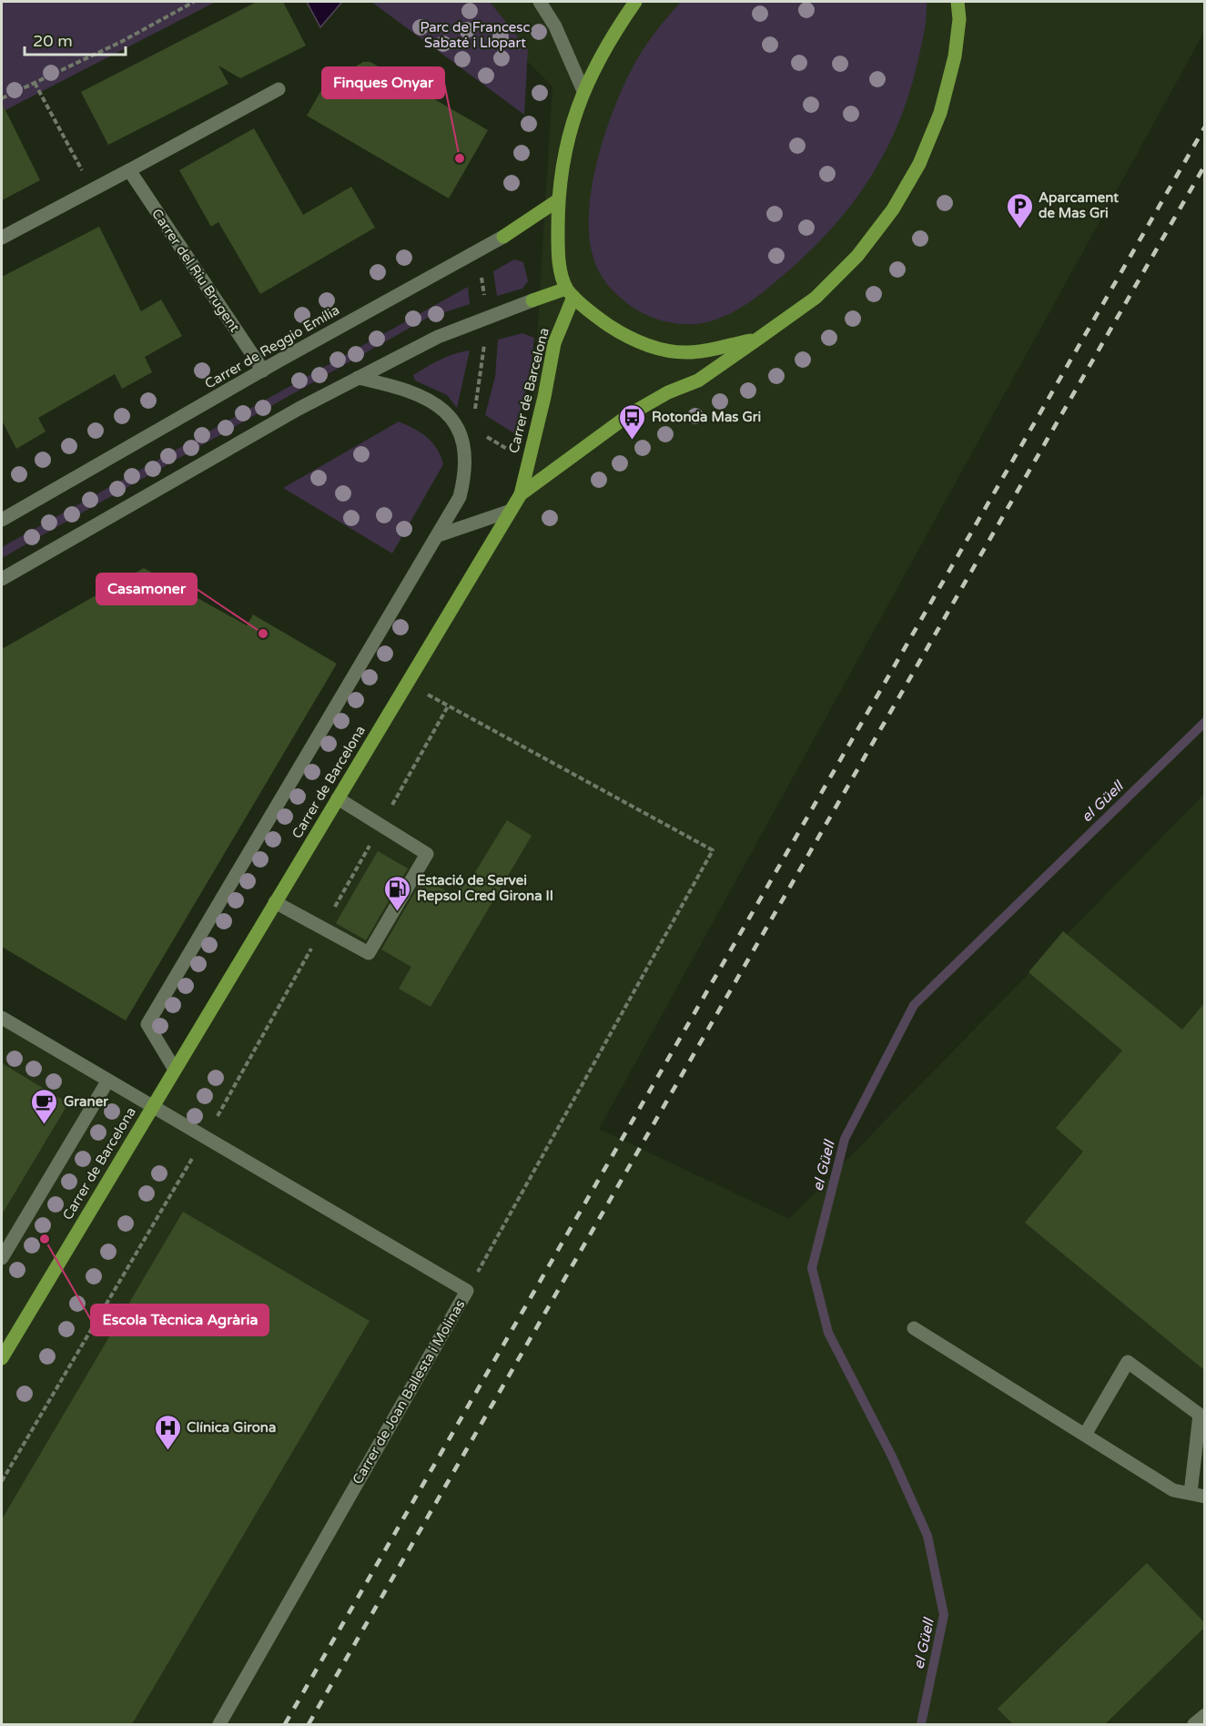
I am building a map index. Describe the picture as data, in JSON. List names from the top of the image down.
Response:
{
  "streets": {
    "main road": ["Carrer de Reggio Emília", "Carrer de Barcelona"],
    "street": ["Carrer del Riu Brugent", "Carrer de Joan Ballesta i Molinas"]
  },
  "crossings": [
    ["Carrer del Riu Brugent", "Carrer de Reggio Emília"],
    ["Carrer de Barcelona", "Carrer de Joan Ballesta i Molinas"]
  ],
  "water": ["el Güell"],
  "parks": ["Parc de Francesc Sabaté i Llopart"],
  "places": {
    "other": ["Finques Onyar", "Casamoner", "Escola Tècnica Agrària"],
    "parking": ["Aparcament de Mas Gri"],
    "bus stop": ["Rotonda Mas Gri"],
    "fuel station": ["Estació de Servei Repsol Cred Girona II"],
    "cafe": ["Graner"],
    "hospital": ["Clínica Girona"]
  },
  "scale_bar": "20 m"
}
